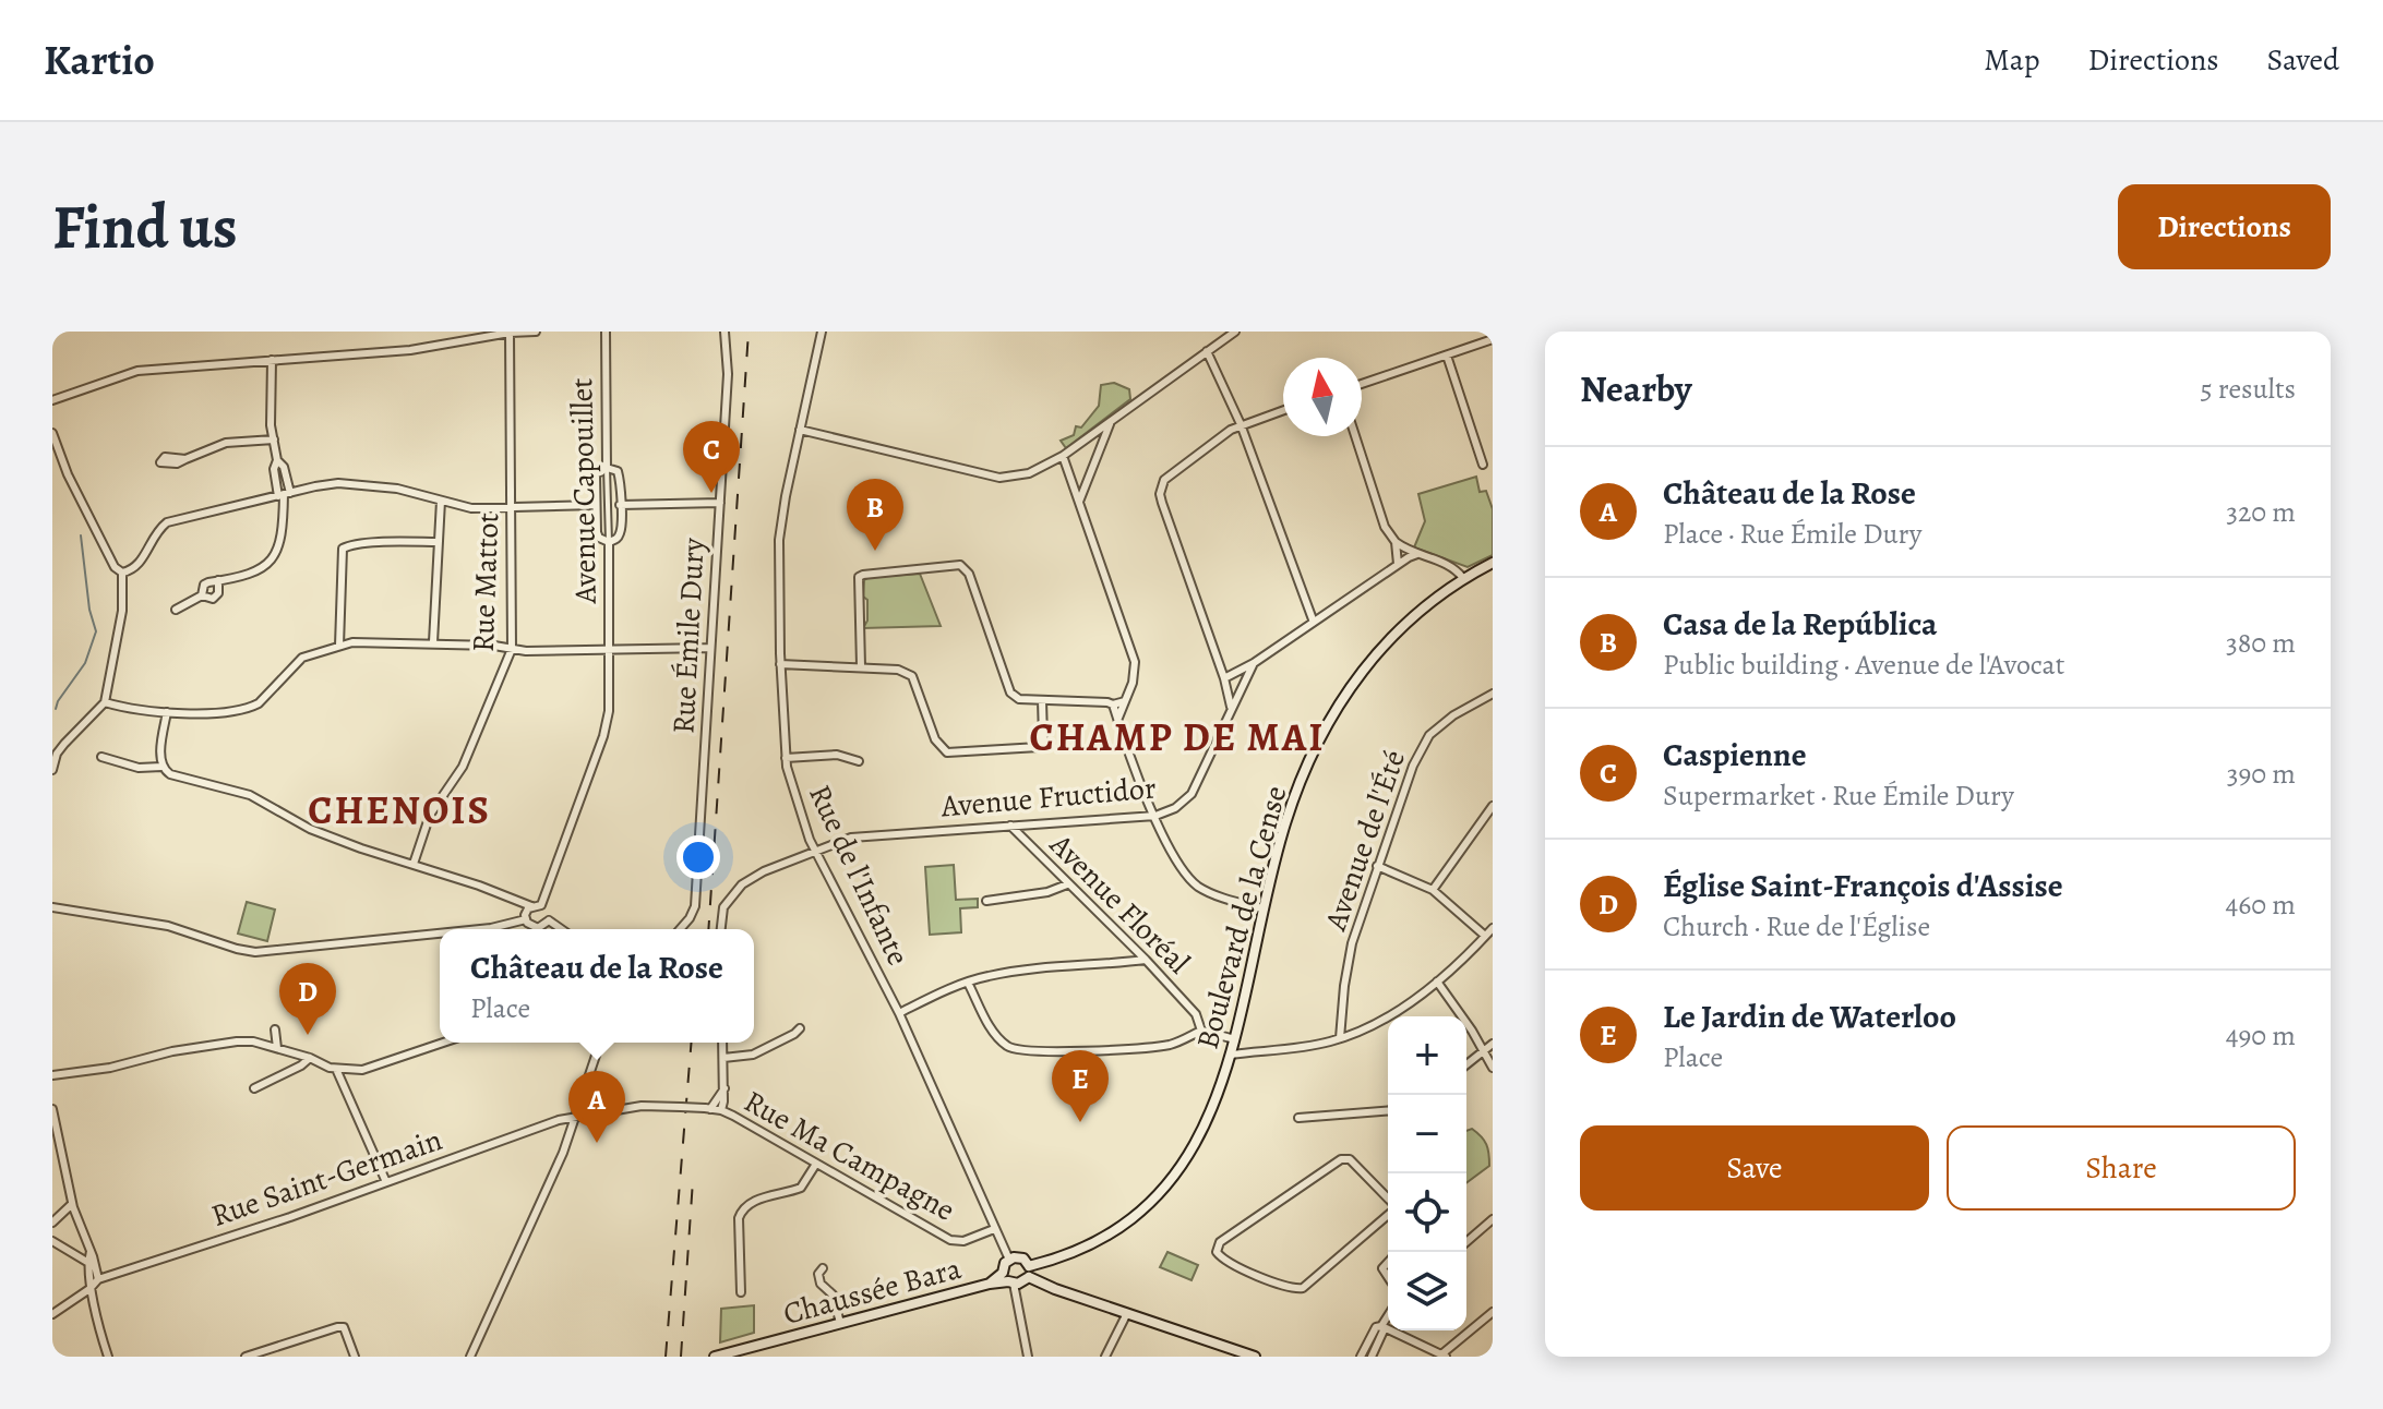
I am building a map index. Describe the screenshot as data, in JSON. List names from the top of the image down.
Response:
{
  "streets": {
    "main road": ["Boulevard de la Cense", "Chaussée Bara"],
    "street": [
      "Avenue Capouillet",
      "Rue Mattot",
      "Rue Émile Dury",
      "Avenue Fructidor",
      "Avenue de l'Été",
      "Rue de l'Infante",
      "Avenue Floréal",
      "Rue Ma Campagne",
      "Rue Saint-Germain"
    ]
  },
  "crossings": [
    ["Avenue Fructidor", "Rue de l'Infante"],
    ["Avenue Fructidor", "Avenue Floréal"],
    ["Rue de l'Infante", "Boulevard de la Cense"],
    ["Rue de l'Infante", "Rue Ma Campagne"],
    ["Rue de l'Infante", "Chaussée Bara"],
    ["Boulevard de la Cense", "Chaussée Bara"],
    ["Rue Ma Campagne", "Rue Saint-Germain"]
  ],
  "districts": ["CHAMP DE MAI", "CHENOIS"],
  "north": "top",
  "page": {
    "header": "Kartio",
    "nav": ["Map", "Directions", "Saved"],
    "buttons": [
      "Directions",
      ["Save", "Share"]
    ],
    "title": "Find us",
    "heading": ["Nearby", "5 results"],
    "pins": [
      "C",
      "B",
      "D",
      "E",
      "A"
    ],
    "list": [
      {
        "mark": "A",
        "name": "Château de la Rose",
        "note": "Place · Rue Émile Dury",
        "value": "320 m"
      },
      {
        "mark": "B",
        "name": "Casa de la República",
        "note": "Public building · Avenue de l'Avocat",
        "value": "380 m"
      },
      {
        "mark": "C",
        "name": "Caspienne",
        "note": "Supermarket · Rue Émile Dury",
        "value": "390 m"
      },
      {
        "mark": "D",
        "name": "Église Saint-François d'Assise",
        "note": "Church · Rue de l'Église",
        "value": "460 m"
      },
      {
        "mark": "E",
        "name": "Le Jardin de Waterloo",
        "note": "Place",
        "value": "490 m"
      }
    ],
    "popup": ["Château de la Rose", "Place"],
    "map_buttons": ["+", "−"]
  }
}
